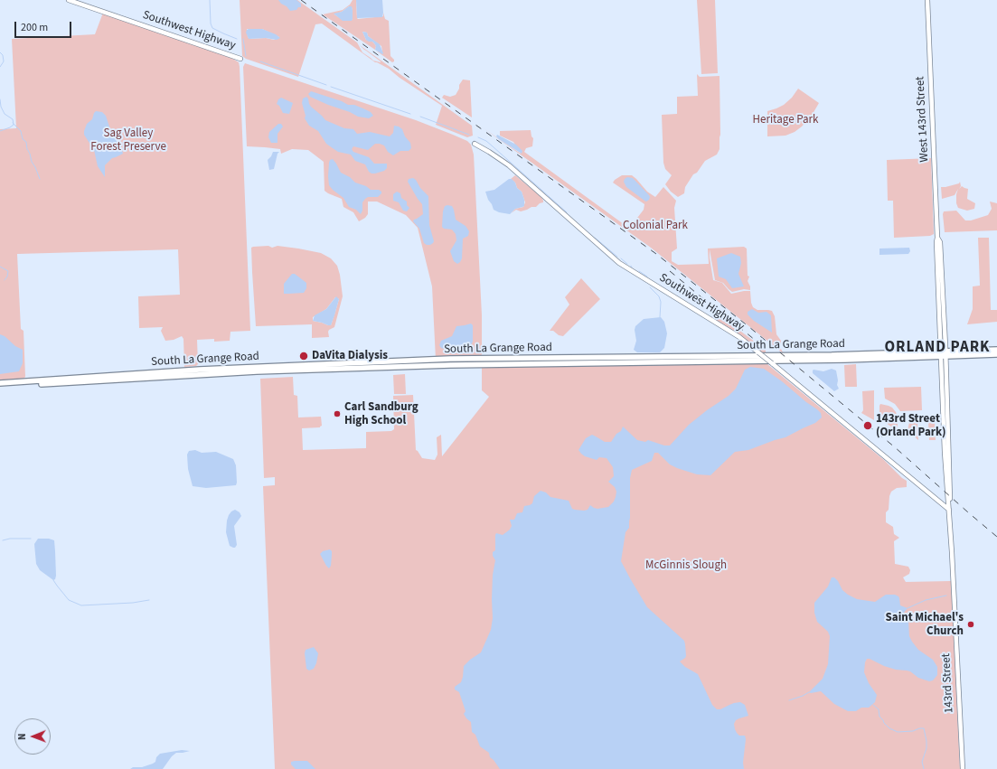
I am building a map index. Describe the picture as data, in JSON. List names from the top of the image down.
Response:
{
  "streets": {
    "highway": ["South La Grange Road"],
    "main road": ["Southwest Highway", "West 143rd Street", "143rd Street"]
  },
  "crossings": [
    ["Southwest Highway", "West 143rd Street"],
    ["Southwest Highway", "143rd Street"],
    ["West 143rd Street", "South La Grange Road"],
    ["West 143rd Street", "143rd Street"]
  ],
  "districts": ["ORLAND PARK"],
  "parks": [
    "Heritage Park",
    "Sag Valley Forest Preserve",
    "Colonial Park",
    "McGinnis Slough"
  ],
  "places": [
    "DaVita Dialysis",
    "Carl Sandburg High School",
    "143rd Street (Orland Park)",
    "Saint Michael's Church"
  ],
  "scale_bar": "200 m",
  "north": "left"
}
